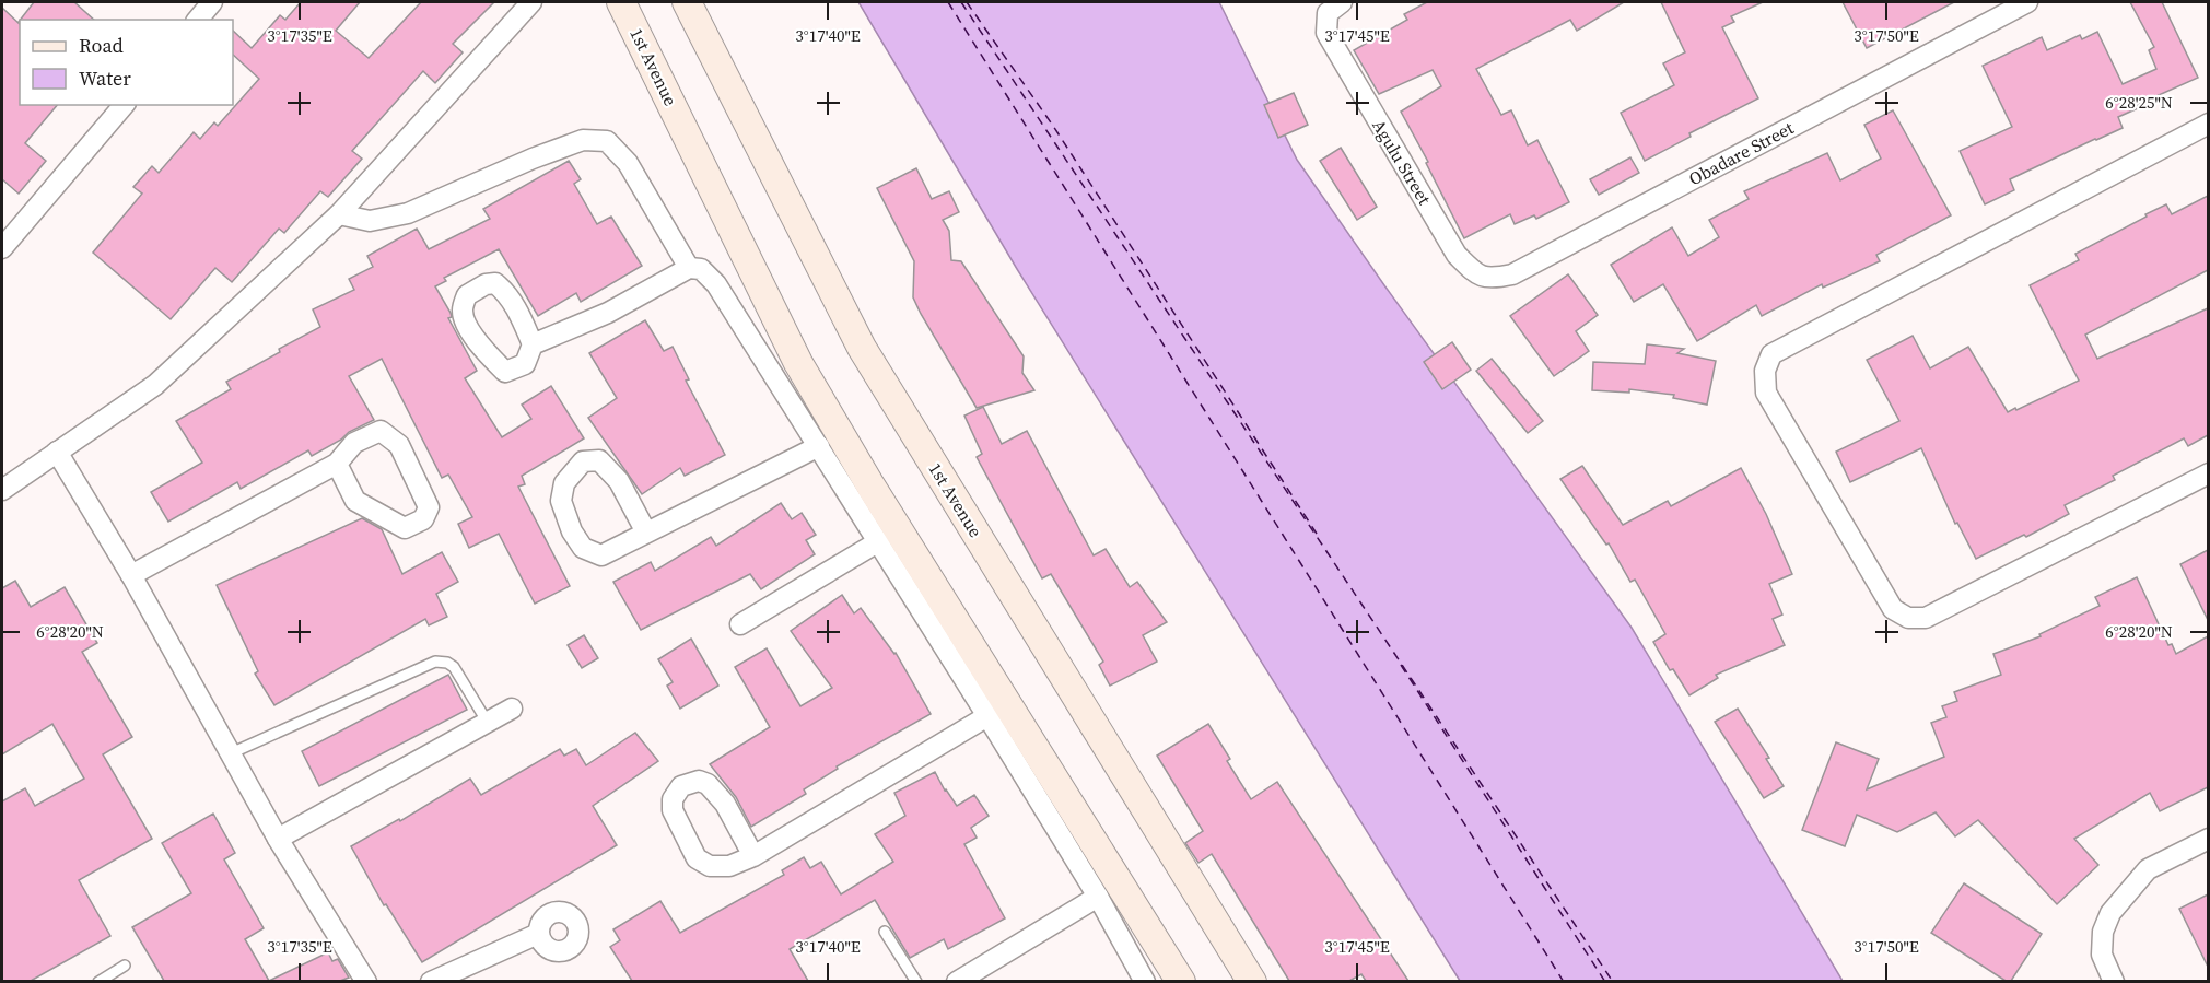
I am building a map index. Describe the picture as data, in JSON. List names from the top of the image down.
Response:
{
  "streets": {
    "main road": ["1st Avenue"],
    "street": ["Obadare Street", "Agulu Street"]
  },
  "crossings": [
    ["Obadare Street", "Agulu Street"]
  ],
  "legend": ["Road", "Water"],
  "coordinates": [
    "3°17'35\"E",
    "3°17'40\"E",
    "3°17'45\"E",
    "3°17'50\"E",
    "6°28'25\"N",
    "6°28'20\"N"
  ]
}
